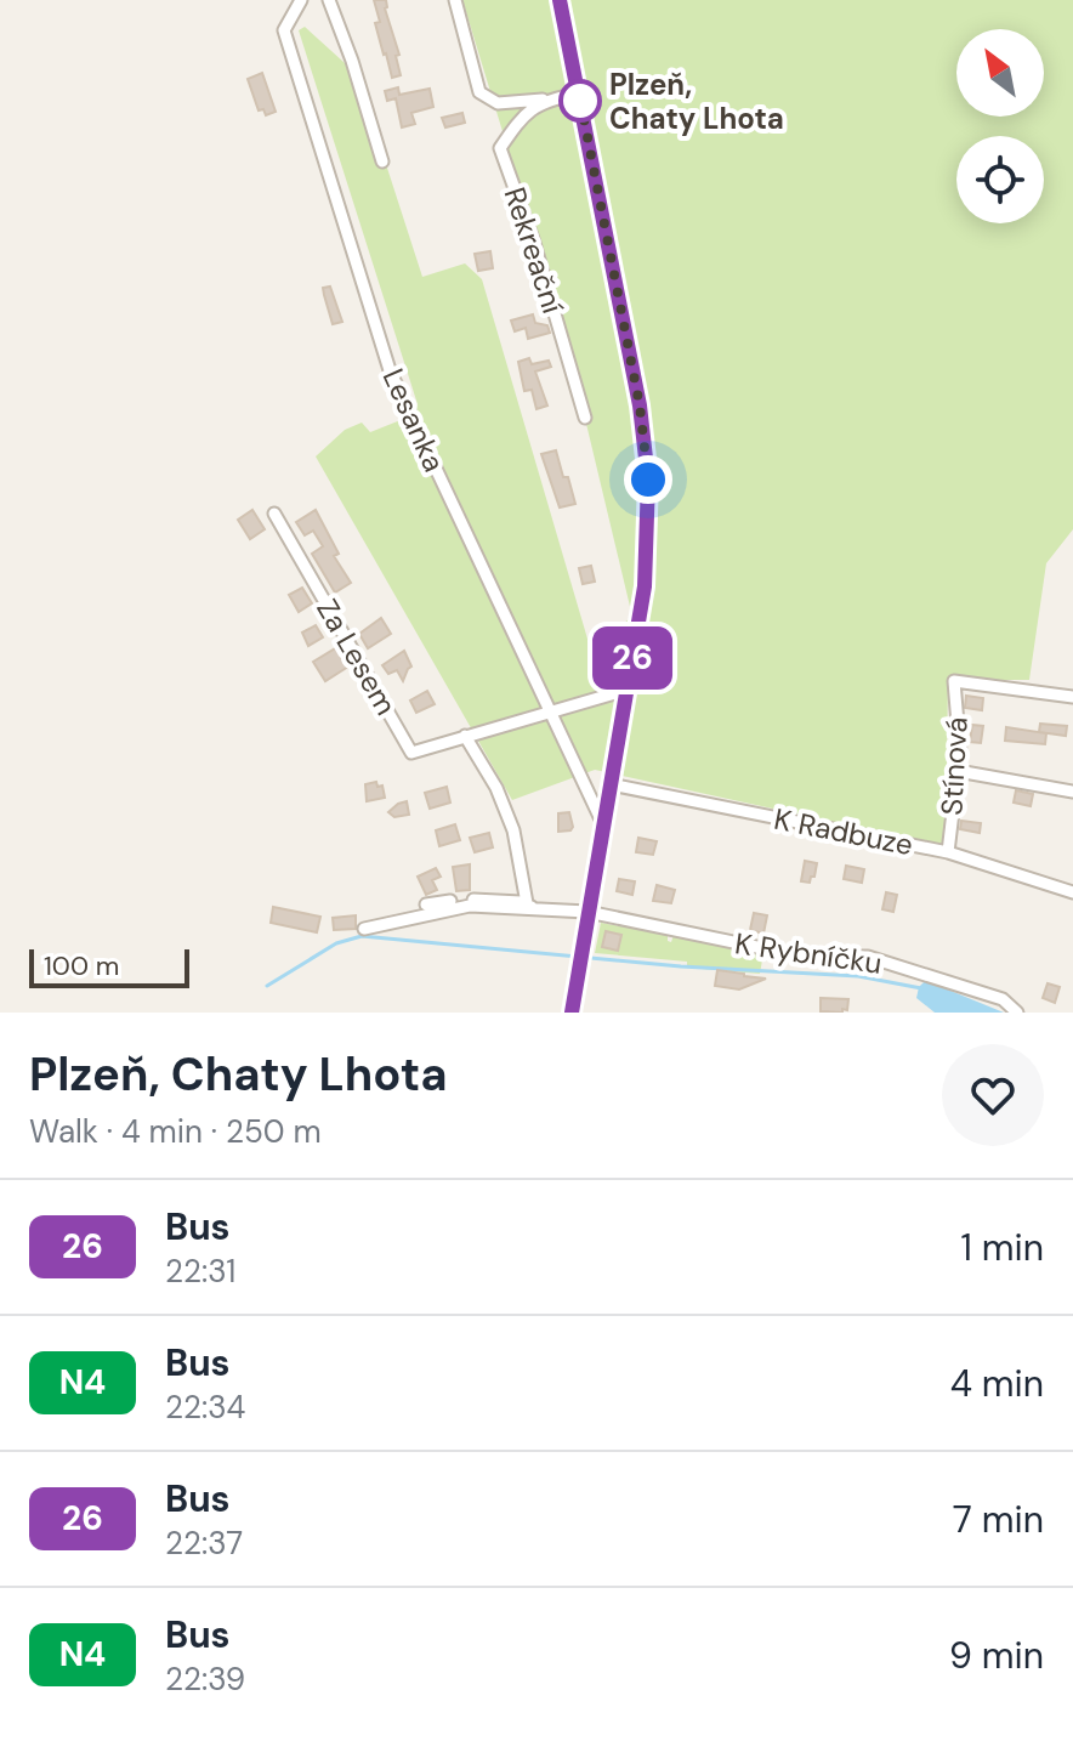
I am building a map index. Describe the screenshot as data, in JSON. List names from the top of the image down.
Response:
{
  "streets": {
    "street": [
      "Rekreační",
      "Lesanka",
      "Za Lesem",
      "Stínová",
      "K Radbuze",
      "K Rybníčku"
    ]
  },
  "crossings": [
    ["Lesanka", "Za Lesem"],
    ["Stínová", "K Radbuze"]
  ],
  "places": ["Plzeň, Chaty Lhota"],
  "lines": ["bus line 26"],
  "scale_bar": "100 m",
  "north": "top left",
  "page": {
    "on_map": "26",
    "scale": "100 m",
    "heading": ["Plzeň, Chaty Lhota", "Walk · 4 min · 250 m"],
    "list": [
      {
        "mark": "26",
        "name": "Bus",
        "note": "22:31",
        "value": "1 min"
      },
      {
        "mark": "N4",
        "name": "Bus",
        "note": "22:34",
        "value": "4 min"
      },
      {
        "mark": "26",
        "name": "Bus",
        "note": "22:37",
        "value": "7 min"
      },
      {
        "mark": "N4",
        "name": "Bus",
        "note": "22:39",
        "value": "9 min"
      }
    ]
  }
}
